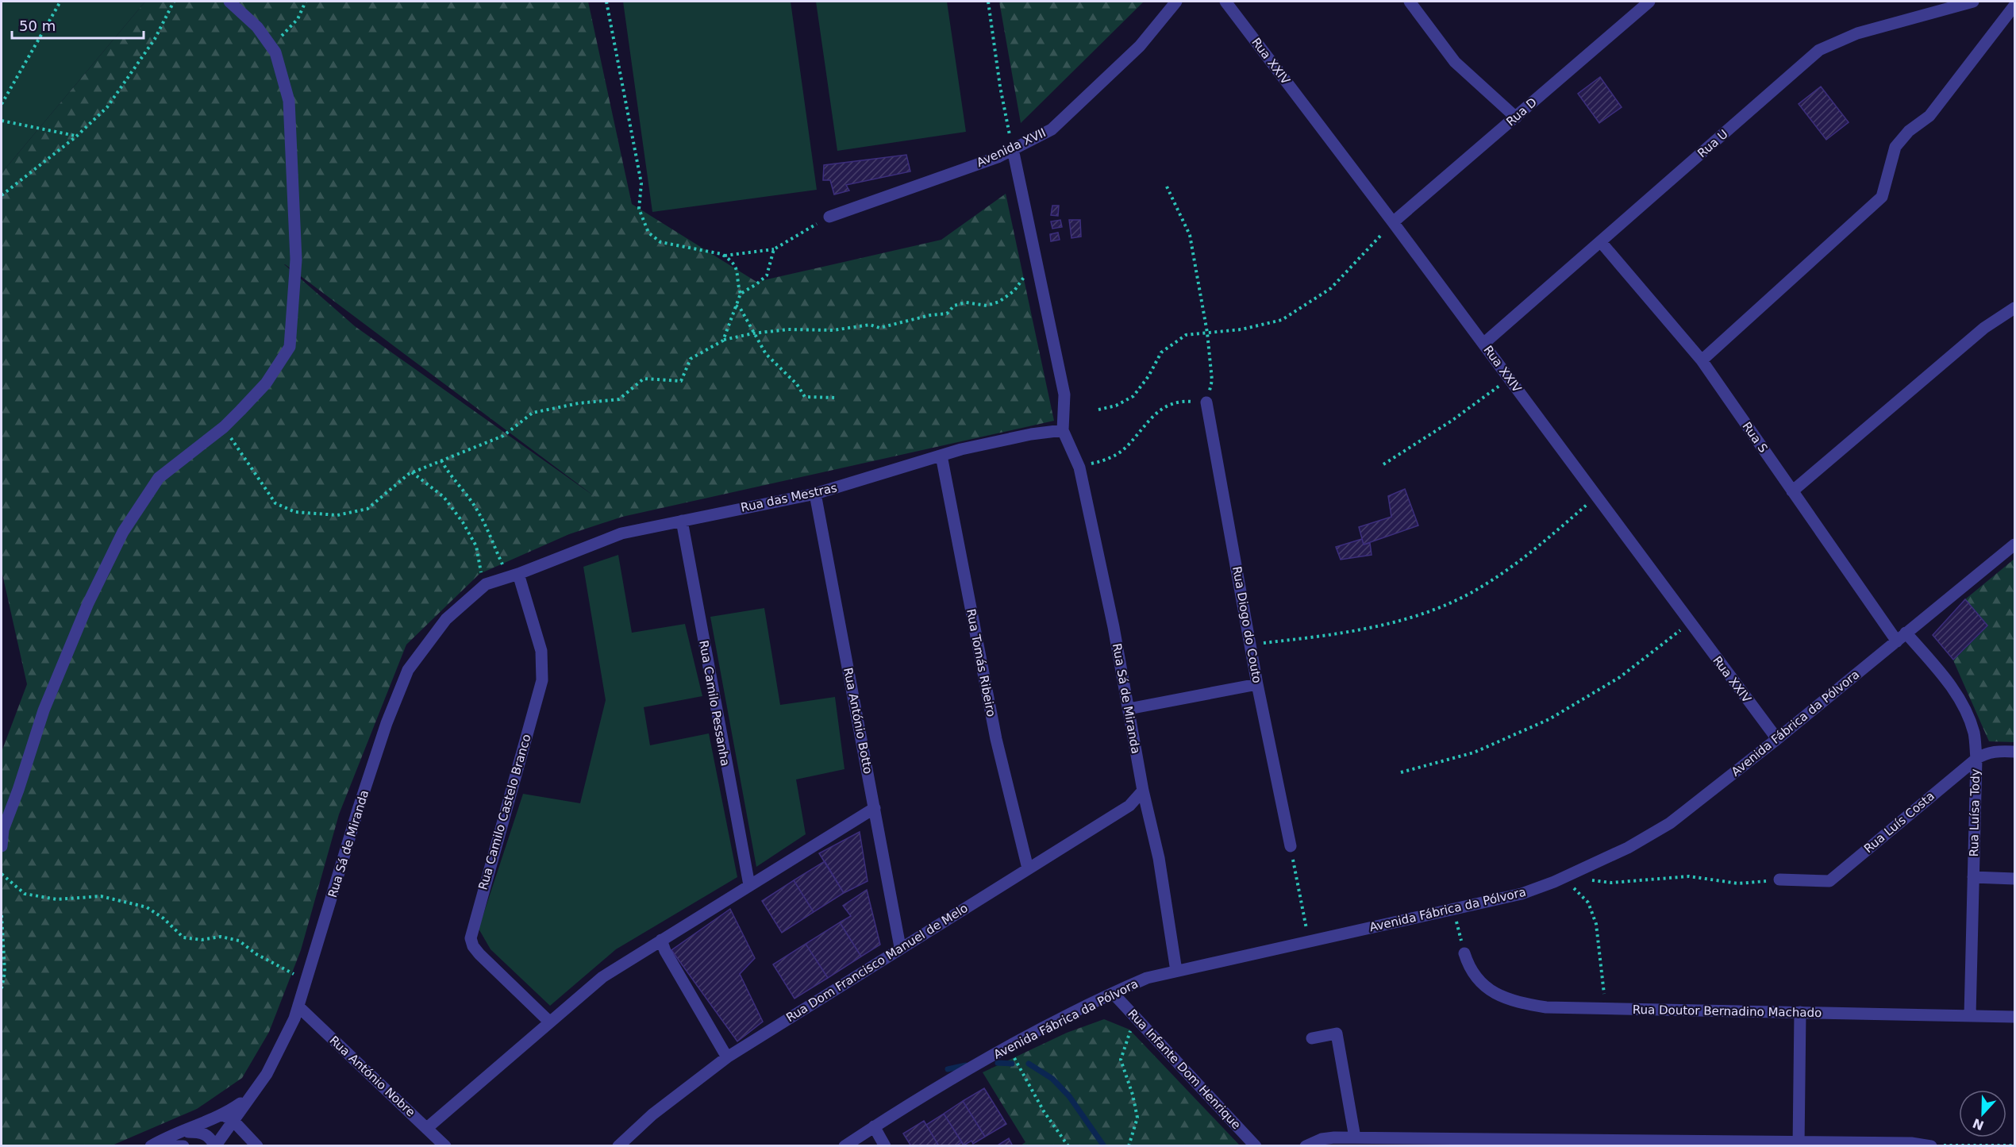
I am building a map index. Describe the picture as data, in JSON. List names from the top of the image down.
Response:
{
  "streets": {
    "street": [
      "Rua XXIV",
      "Rua D",
      "Rua U",
      "Avenida XVII",
      "Rua S",
      "Rua das Mestras",
      "Rua Diogo do Couto",
      "Rua Tomás Ribeiro",
      "Rua Sá de Miranda",
      "Rua Camilo Pessanha",
      "Rua António Botto",
      "Avenida Fábrica da Pólvora",
      "Rua Camilo Castelo Branco",
      "Rua Luísa Tody",
      "Rua Luís Costa",
      "Rua Dom Francisco Manuel de Melo",
      "Rua Doutor Bernadino Machado",
      "Rua Infante Dom Henrique",
      "Rua António Nobre"
    ]
  },
  "crossings": [
    ["Rua XXIV", "Rua D"],
    ["Rua XXIV", "Rua U"],
    ["Rua XXIV", "Avenida Fábrica da Pólvora"],
    ["Rua U", "Rua S"],
    ["Rua S", "Avenida Fábrica da Pólvora"],
    ["Rua S", "Rua Luísa Tody"],
    ["Rua das Mestras", "Rua Tomás Ribeiro"],
    ["Rua das Mestras", "Rua Sá de Miranda"],
    ["Rua das Mestras", "Rua Camilo Pessanha"],
    ["Rua das Mestras", "Rua António Botto"],
    ["Rua das Mestras", "Rua Camilo Castelo Branco"],
    ["Rua Tomás Ribeiro", "Rua Dom Francisco Manuel de Melo"],
    ["Rua Sá de Miranda", "Avenida Fábrica da Pólvora"],
    ["Rua Sá de Miranda", "Rua Camilo Castelo Branco"],
    ["Rua Sá de Miranda", "Rua Dom Francisco Manuel de Melo"],
    ["Rua Sá de Miranda", "Rua António Nobre"],
    ["Rua António Botto", "Rua Dom Francisco Manuel de Melo"],
    ["Avenida Fábrica da Pólvora", "Rua Luísa Tody"],
    ["Avenida Fábrica da Pólvora", "Rua Infante Dom Henrique"],
    ["Rua Luísa Tody", "Rua Luís Costa"],
    ["Rua Luísa Tody", "Rua Doutor Bernadino Machado"]
  ],
  "scale_bar": "50 m",
  "north": "bottom"
}
